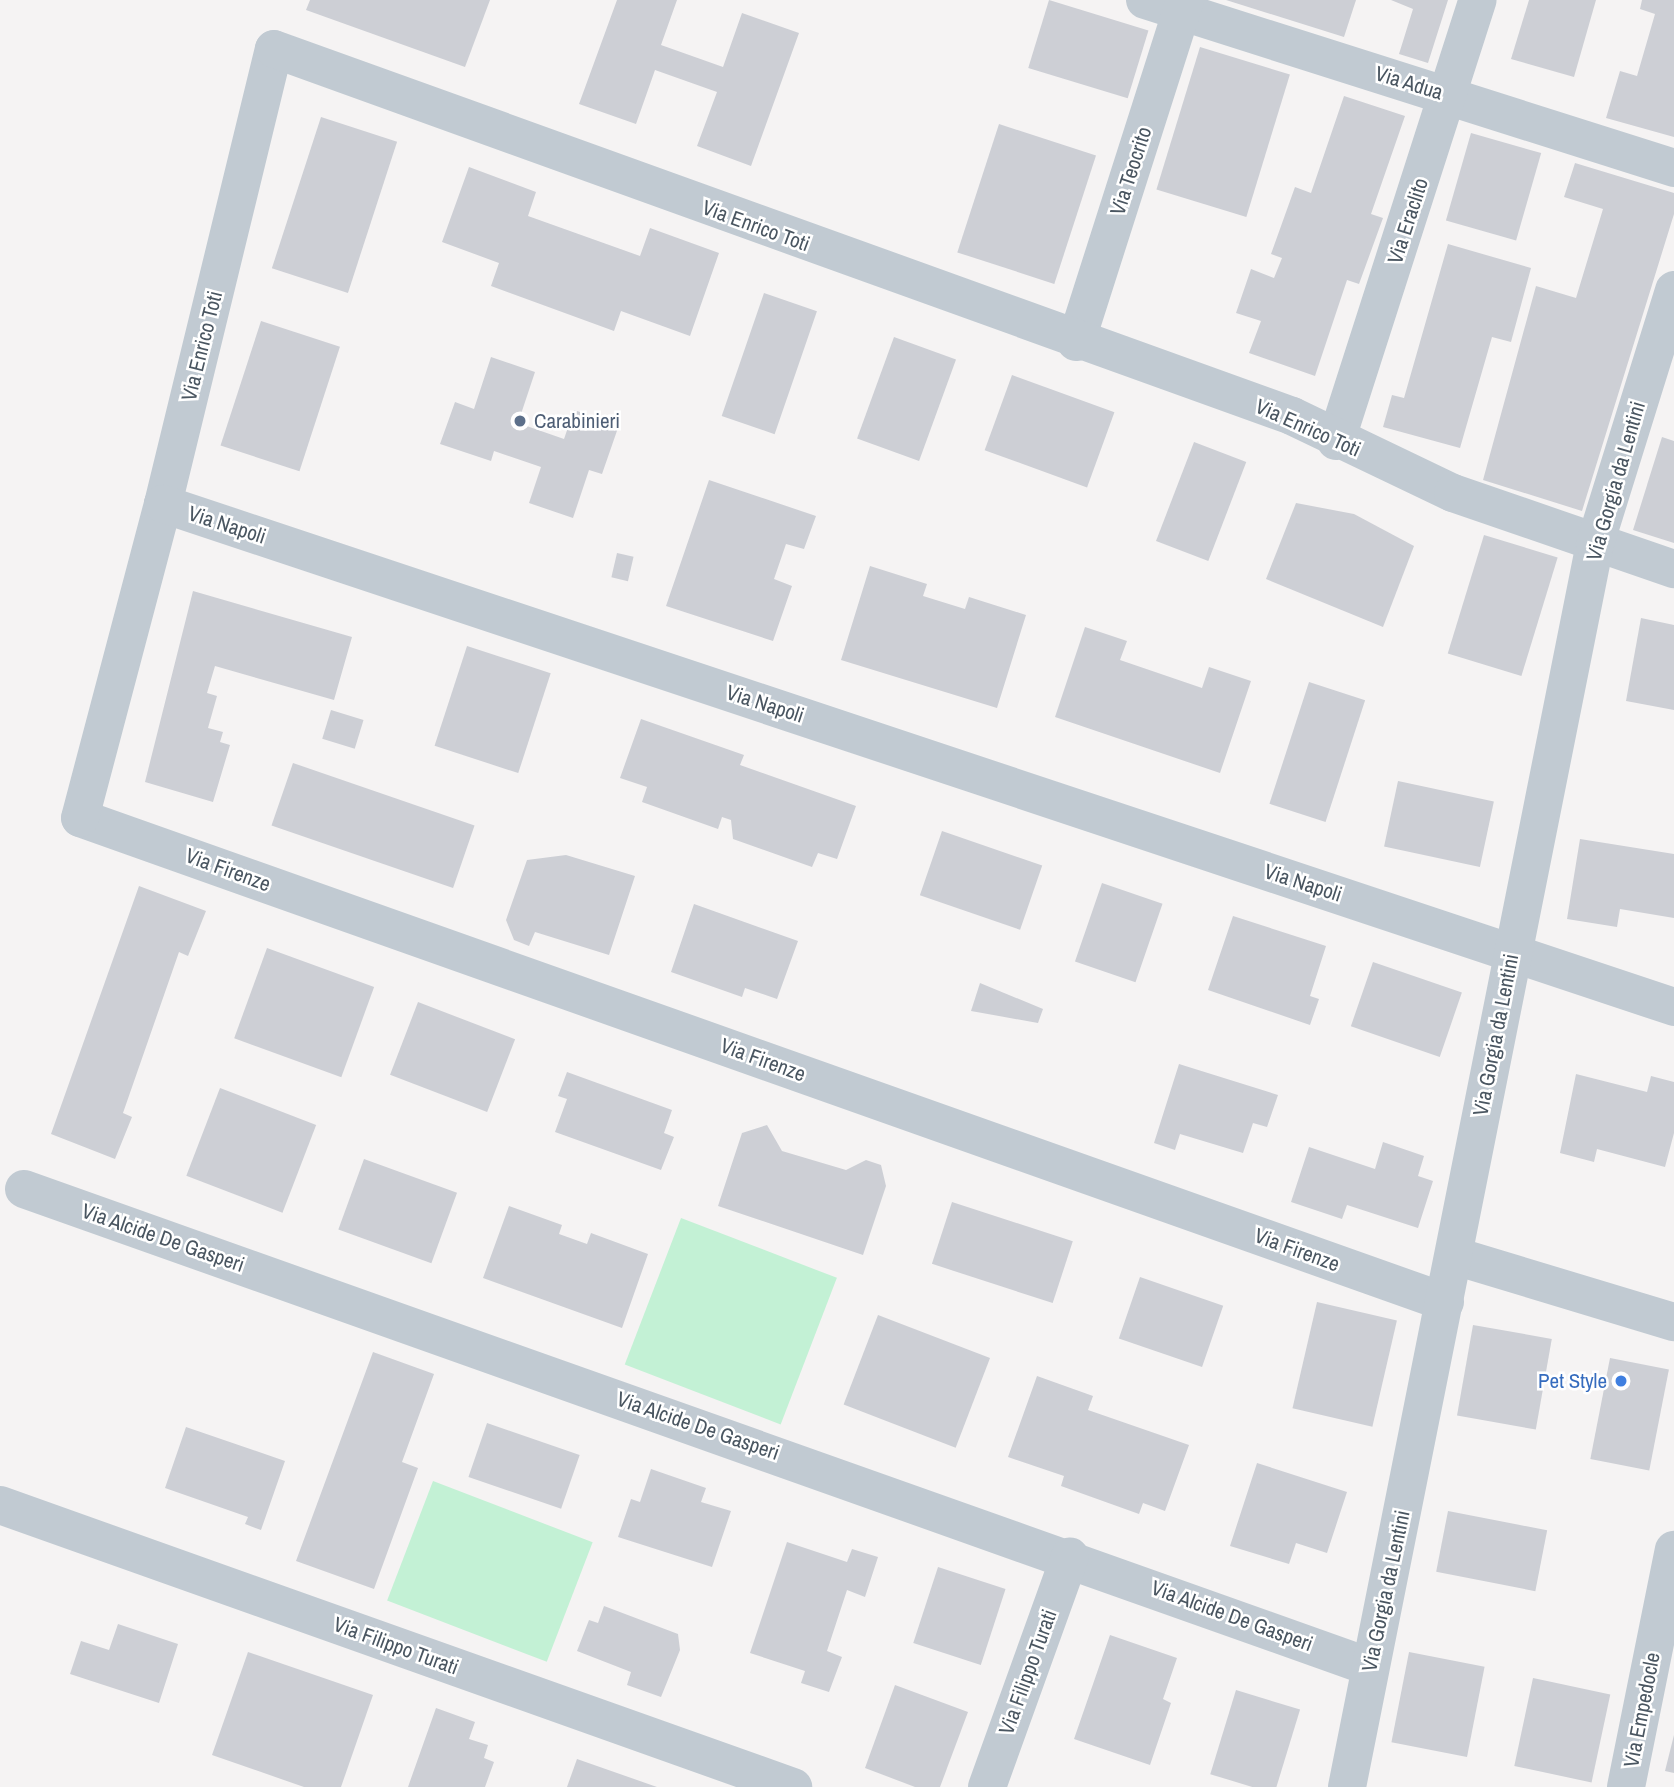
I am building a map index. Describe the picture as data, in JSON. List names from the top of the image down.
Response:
{
  "streets": {
    "street": [
      "Via Adua",
      "Via Teocrito",
      "Via Eraclito",
      "Via Enrico Toti",
      "Via Gorgia da Lentini",
      "Via Napoli",
      "Via Firenze",
      "Via Alcide De Gasperi",
      "Via Filippo Turati",
      "Via Empedocle"
    ]
  },
  "crossings": [
    ["Via Adua", "Via Teocrito"],
    ["Via Adua", "Via Eraclito"],
    ["Via Teocrito", "Via Enrico Toti"],
    ["Via Eraclito", "Via Enrico Toti"],
    ["Via Enrico Toti", "Via Gorgia da Lentini"],
    ["Via Enrico Toti", "Via Napoli"],
    ["Via Gorgia da Lentini", "Via Napoli"],
    ["Via Gorgia da Lentini", "Via Firenze"],
    ["Via Gorgia da Lentini", "Via Alcide De Gasperi"],
    ["Via Napoli", "Via Firenze"],
    ["Via Alcide De Gasperi", "Via Filippo Turati"]
  ],
  "places": ["Carabinieri", "Pet Style"]
}
